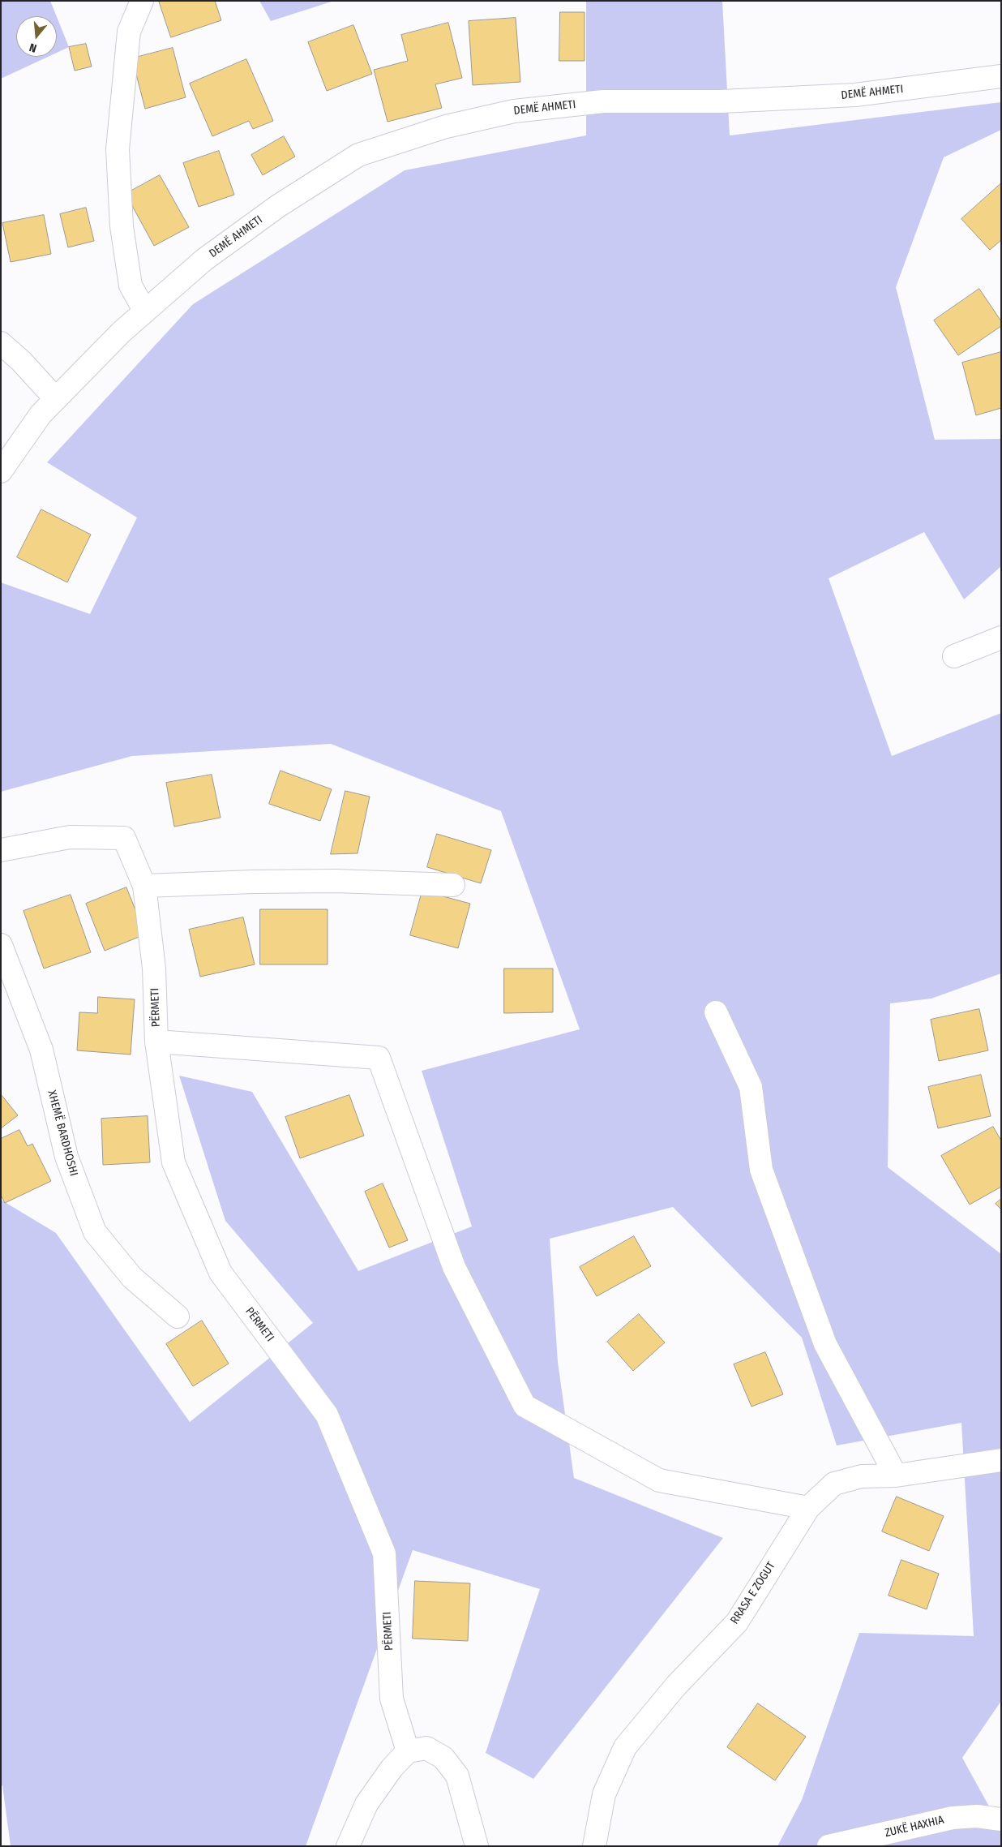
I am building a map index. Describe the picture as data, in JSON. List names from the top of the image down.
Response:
{
  "streets": {
    "street": [
      "DEMË AHMETI",
      "PËRMETI",
      "XHEMË BARDHOSHI",
      "RRASA E ZOGUT",
      "ZUKË HAXHIA"
    ]
  },
  "north": "bottom"
}
